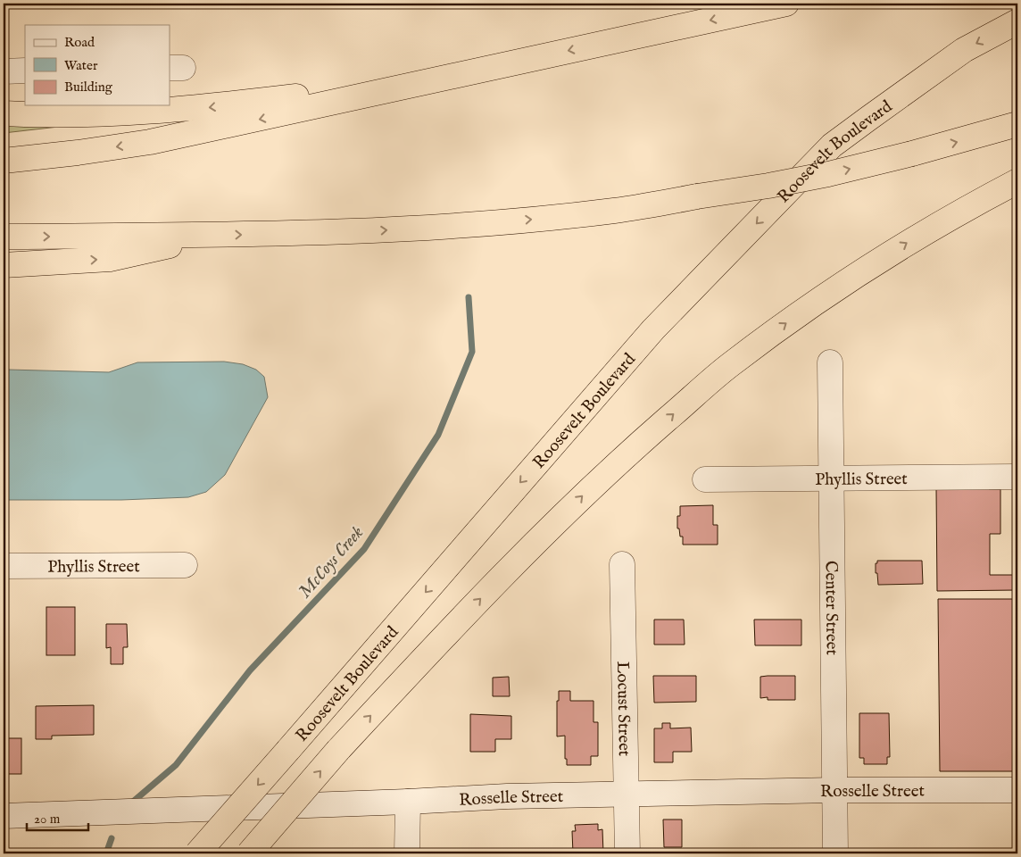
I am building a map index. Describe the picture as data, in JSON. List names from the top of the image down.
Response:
{
  "streets": {
    "highway": ["Roosevelt Boulevard"],
    "street": [
      "Phyllis Street",
      "Center Street",
      "Locust Street",
      "Rosselle Street"
    ]
  },
  "crossings": [
    ["Phyllis Street", "Center Street"],
    ["Center Street", "Rosselle Street"],
    ["Locust Street", "Rosselle Street"]
  ],
  "water": ["McCoys Creek"],
  "legend": ["Road", "Water", "Building"],
  "scale_bar": "20 m"
}
